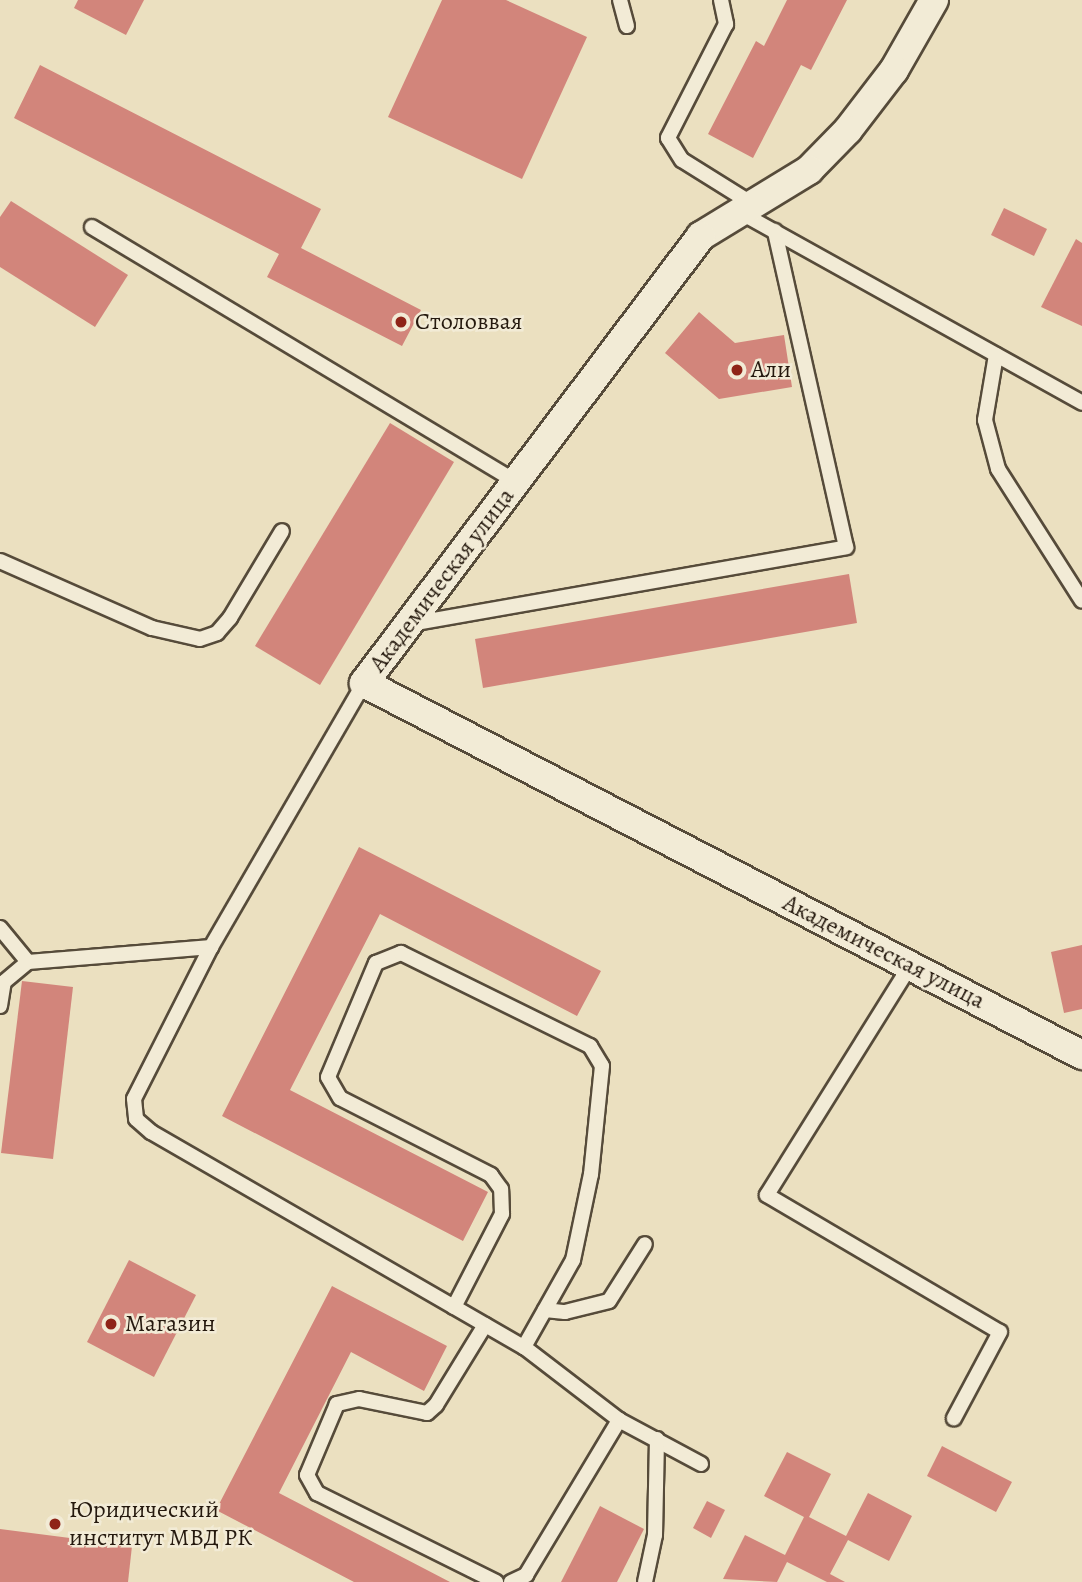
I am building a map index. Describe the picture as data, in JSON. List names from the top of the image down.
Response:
{
  "streets": {
    "street": ["Академическая улица"]
  },
  "places": [
    "Столоввая",
    "Али",
    "Магазин",
    "Юридический институт МВД РК"
  ]
}
